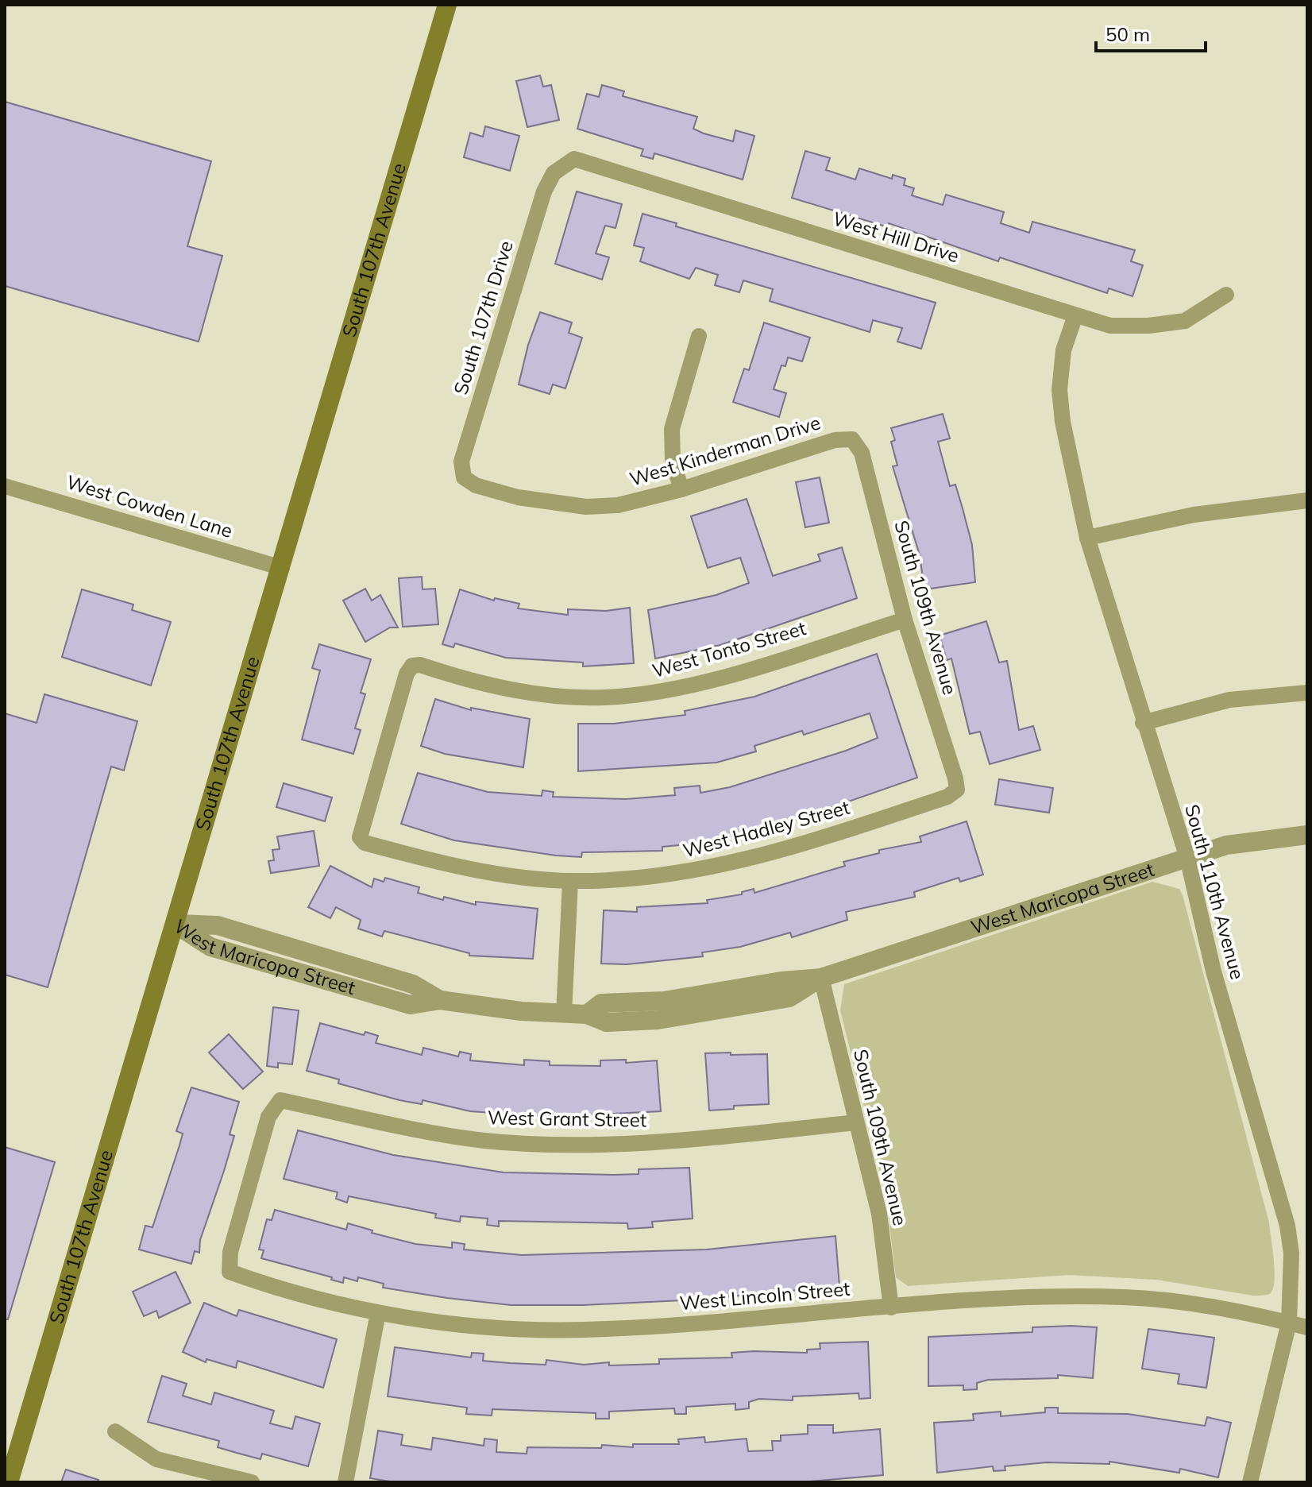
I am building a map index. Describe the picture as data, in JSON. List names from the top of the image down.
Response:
{
  "streets": {
    "main road": ["South 107th Avenue"],
    "street": [
      "West Hill Drive",
      "South 107th Drive",
      "West Kinderman Drive",
      "West Cowden Lane",
      "South 109th Avenue",
      "West Tonto Street",
      "West Hadley Street",
      "South 110th Avenue",
      "West Maricopa Street",
      "West Grant Street",
      "West Lincoln Street"
    ]
  },
  "crossings": [
    ["West Hill Drive", "South 107th Drive"],
    ["West Hill Drive", "South 110th Avenue"],
    ["South 107th Avenue", "West Cowden Lane"],
    ["South 107th Avenue", "West Maricopa Street"],
    ["South 107th Drive", "West Kinderman Drive"],
    ["West Kinderman Drive", "South 109th Avenue"],
    ["South 109th Avenue", "West Tonto Street"],
    ["South 109th Avenue", "West Hadley Street"],
    ["South 109th Avenue", "West Maricopa Street"],
    ["South 109th Avenue", "West Grant Street"],
    ["South 109th Avenue", "West Lincoln Street"],
    ["West Tonto Street", "West Hadley Street"],
    ["South 110th Avenue", "West Maricopa Street"],
    ["South 110th Avenue", "West Lincoln Street"],
    ["West Grant Street", "West Lincoln Street"]
  ],
  "scale_bar": "50 m"
}
